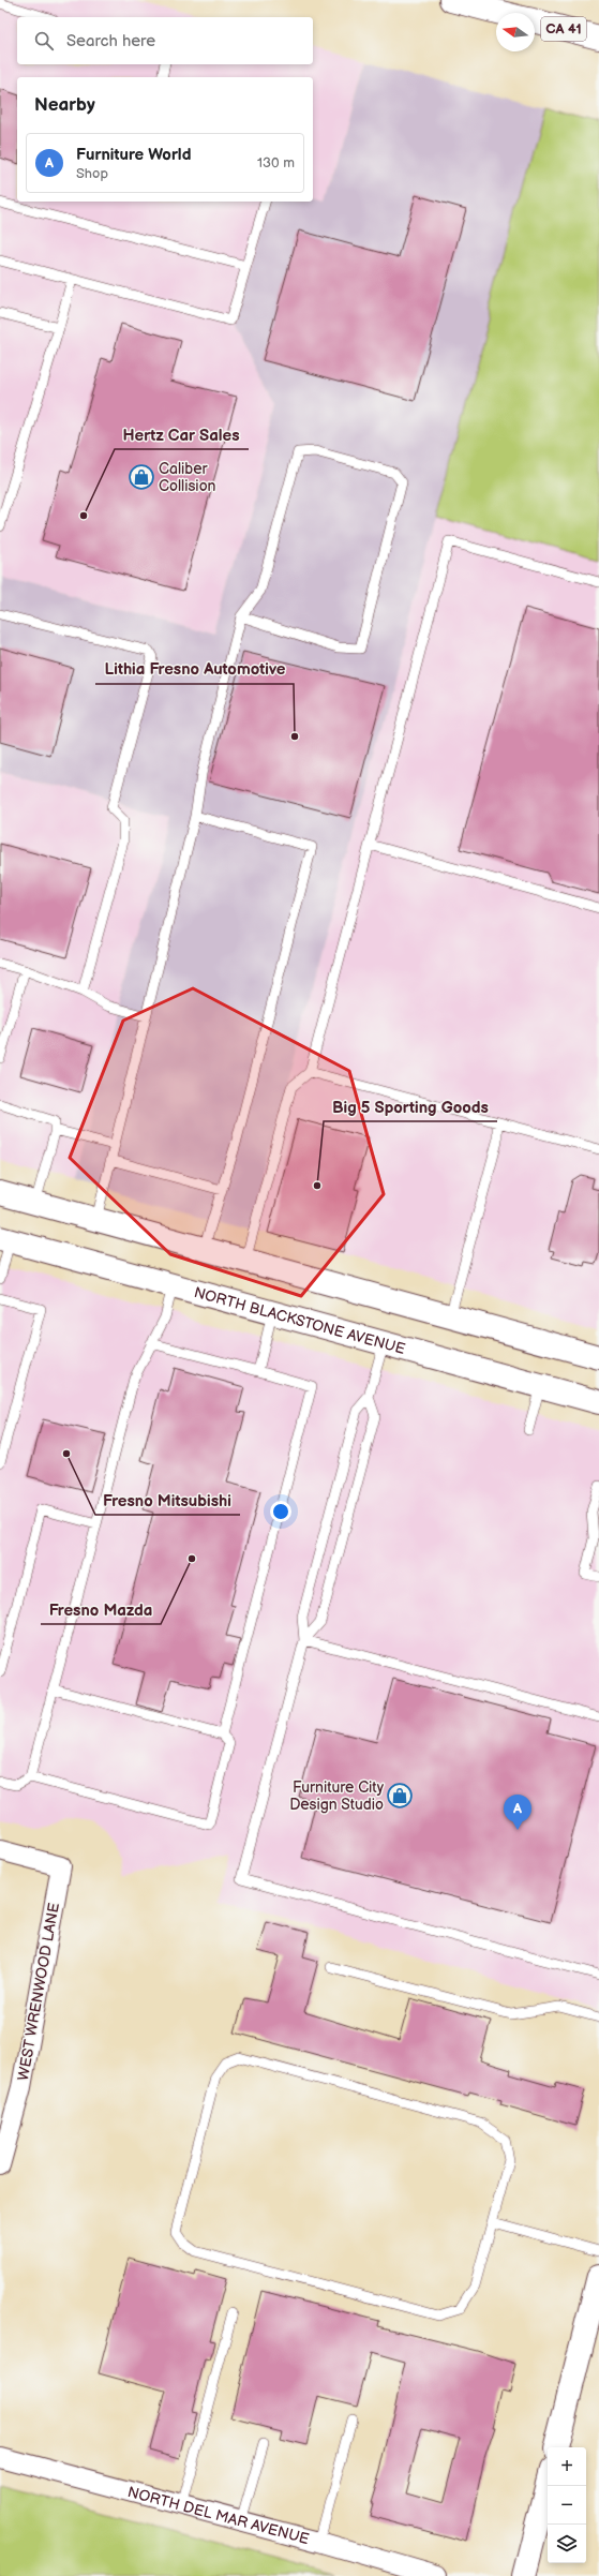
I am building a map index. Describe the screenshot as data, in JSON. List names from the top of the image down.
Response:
{
  "streets": {
    "main road": ["CA 41", "NORTH BLACKSTONE AVENUE"],
    "street": ["WEST WRENWOOD LANE", "NORTH DEL MAR AVENUE"]
  },
  "places": {
    "shop": ["Caliber Collision", "Furniture City Design Studio"],
    "other": [
      "Hertz Car Sales",
      "Lithia Fresno Automotive",
      "Big 5 Sporting Goods",
      "Fresno Mitsubishi",
      "Fresno Mazda"
    ]
  },
  "north": "left",
  "page": {
    "search": "Search here",
    "heading": "Nearby",
    "list": [
      {
        "mark": "A",
        "name": "Furniture World",
        "note": "Shop",
        "value": "130 m"
      }
    ],
    "pins": "A",
    "map_buttons": ["+", "−"]
  }
}
